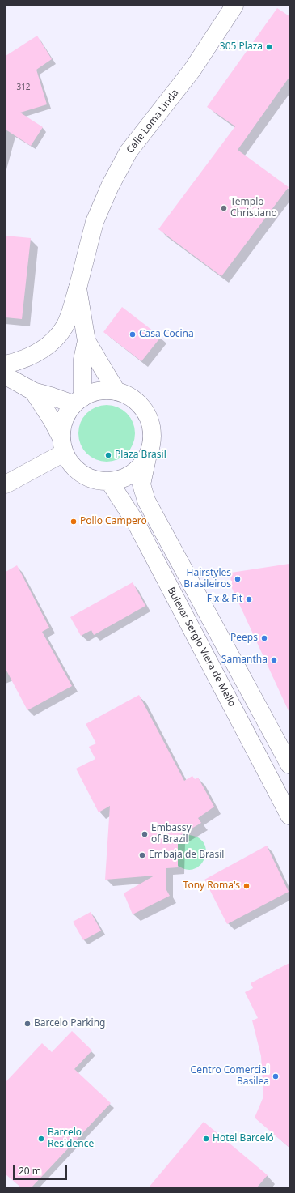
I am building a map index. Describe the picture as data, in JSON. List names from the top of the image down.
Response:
{
  "streets": {
    "main road": ["Calle Loma Linda", "Bulevar Sergio Viera de Mello"]
  },
  "crossings": [
    ["Calle Loma Linda", "Bulevar Sergio Viera de Mello"]
  ],
  "places": [
    "305 Plaza",
    "Templo Christiano",
    "Casa Cocina",
    "Plaza Brasil",
    "Pollo Campero",
    "Hairstyles Brasileiros",
    "Fix & Fit",
    "Peeps",
    "Samantha",
    "Embassy of Brazil",
    "Embaja de Brasil",
    "Tony Roma's",
    "Barcelo Parking",
    "Centro Comercial Basilea",
    "Barcelo Residence",
    "Hotel Barceló"
  ],
  "house_numbers": ["312"],
  "scale_bar": "20 m"
}
